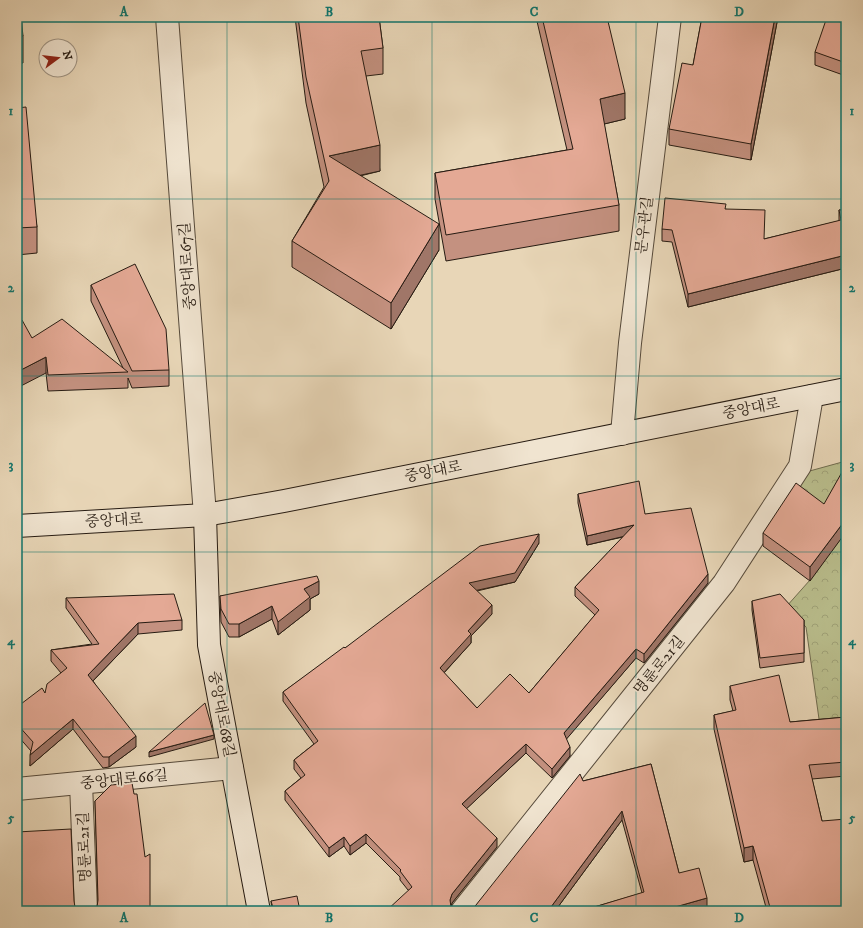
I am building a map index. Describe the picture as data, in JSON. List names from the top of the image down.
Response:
{
  "streets": {
    "street": [
      "문우관길",
      "중앙대로67길",
      "중앙대로",
      "명륜로21길",
      "중앙대로68길",
      "중앙대로66길"
    ]
  },
  "crossings": [
    ["문우관길", "중앙대로"],
    ["중앙대로67길", "중앙대로"],
    ["중앙대로67길", "중앙대로68길"],
    ["중앙대로", "명륜로21길"],
    ["중앙대로", "중앙대로68길"],
    ["명륜로21길", "중앙대로66길"],
    ["중앙대로68길", "중앙대로66길"]
  ],
  "north": "right",
  "grid": {
    "columns": [
      "A",
      "B",
      "C",
      "D"
    ],
    "rows": [
      "1",
      "2",
      "3",
      "4",
      "5"
    ]
  }
}
